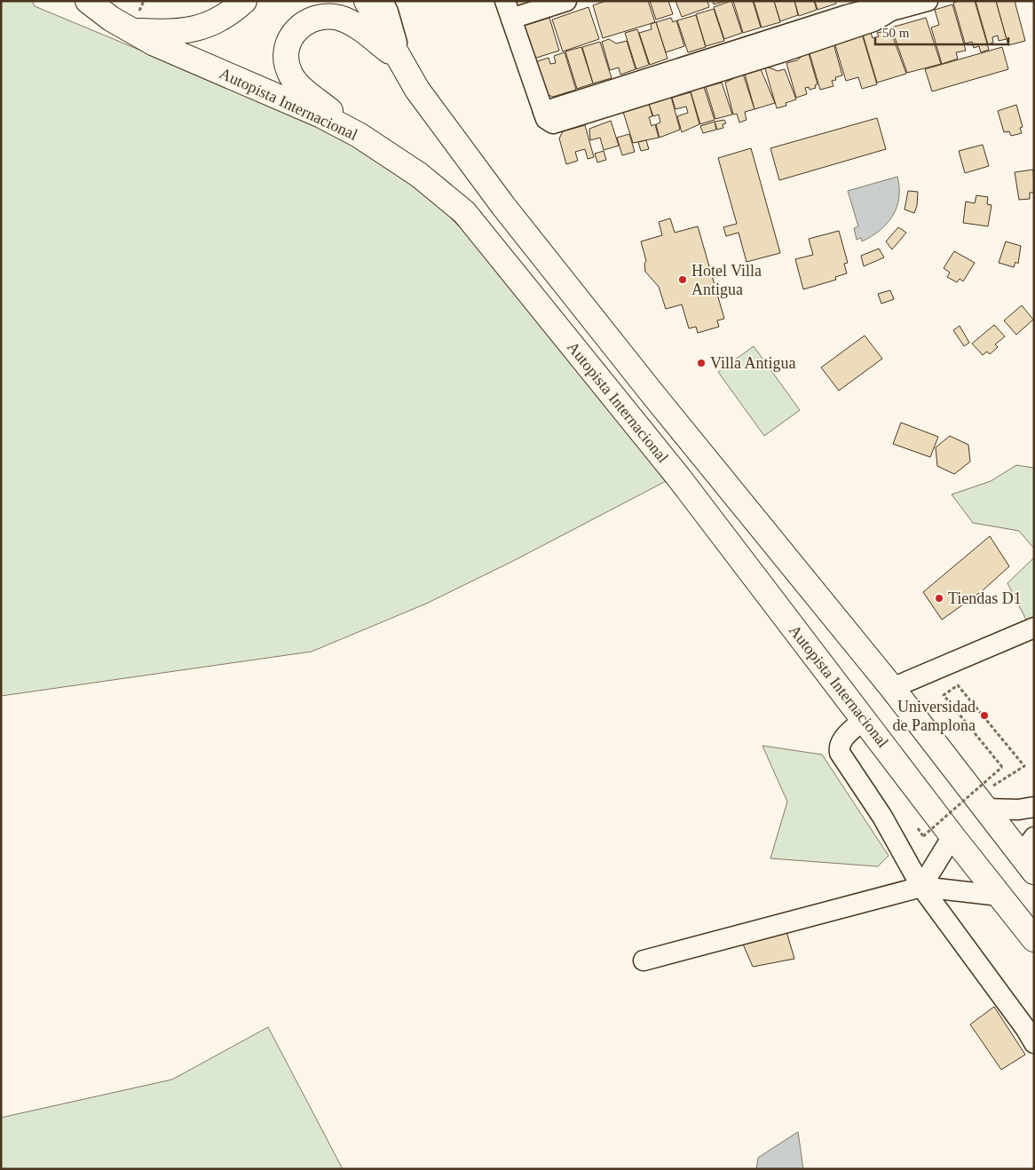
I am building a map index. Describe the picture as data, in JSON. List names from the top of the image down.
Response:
{
  "streets": {
    "highway": ["Autopista Internacional"]
  },
  "places": [
    "Hotel Villa Antigua",
    "Villa Antigua",
    "Tiendas D1",
    "Universidad de Pamplona"
  ],
  "scale_bar": "50 m"
}
